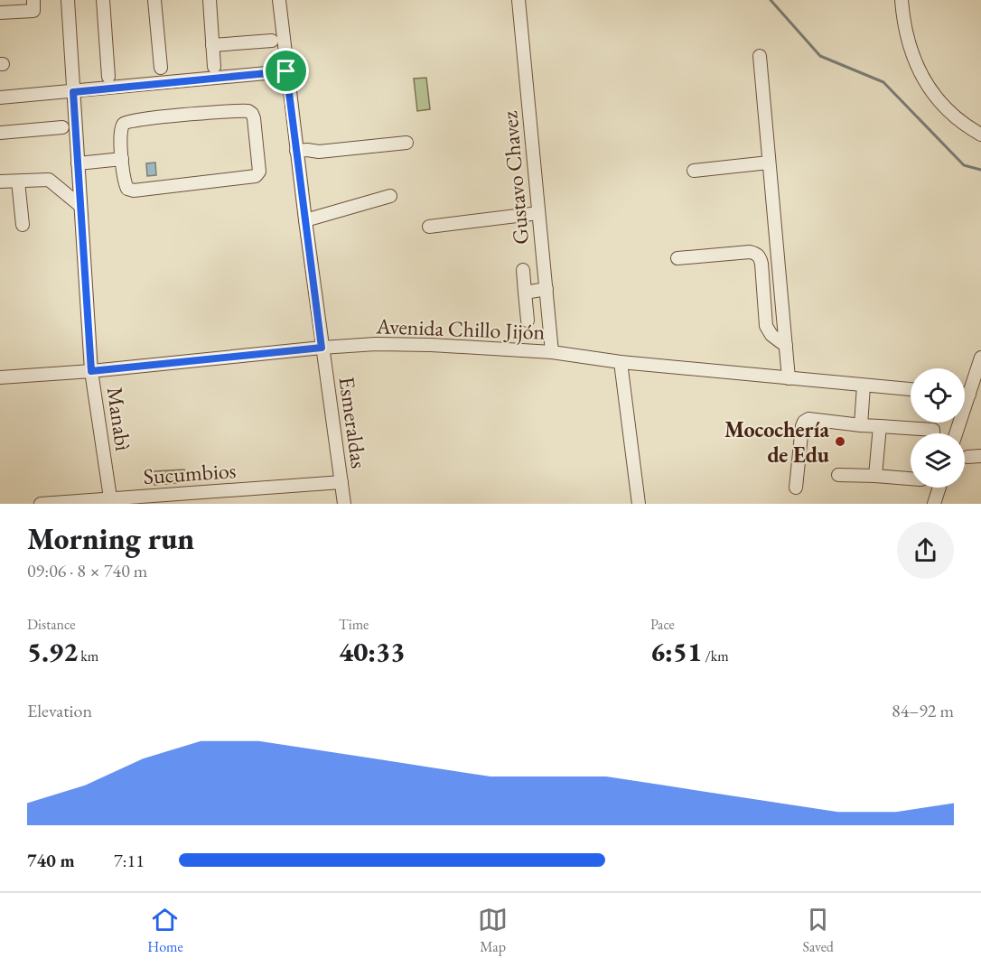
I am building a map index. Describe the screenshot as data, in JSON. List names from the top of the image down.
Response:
{
  "streets": {
    "street": [
      "Gustavo Chavez",
      "Avenida Chillo Jijón",
      "Manabì",
      "Esmeraldas",
      "Sucumbios"
    ]
  },
  "crossings": [
    ["Gustavo Chavez", "Avenida Chillo Jijón"],
    ["Avenida Chillo Jijón", "Manabì"],
    ["Avenida Chillo Jijón", "Esmeraldas"],
    ["Manabì", "Sucumbios"],
    ["Esmeraldas", "Sucumbios"]
  ],
  "places": ["Mocochería de Edu"],
  "page": {
    "heading": ["Morning run", "09:06 · 8 × 740 m"],
    "stats": [
      ["Distance", "5.92 km"],
      ["Time", "40:33"],
      ["Pace", "6:51 /km"]
    ],
    "chart": ["Elevation", "84–92 m"],
    "list": [
      {
        "name": "740 m",
        "note": "7:11"
      }
    ],
    "tabs": ["Home", "Map", "Saved"]
  }
}
